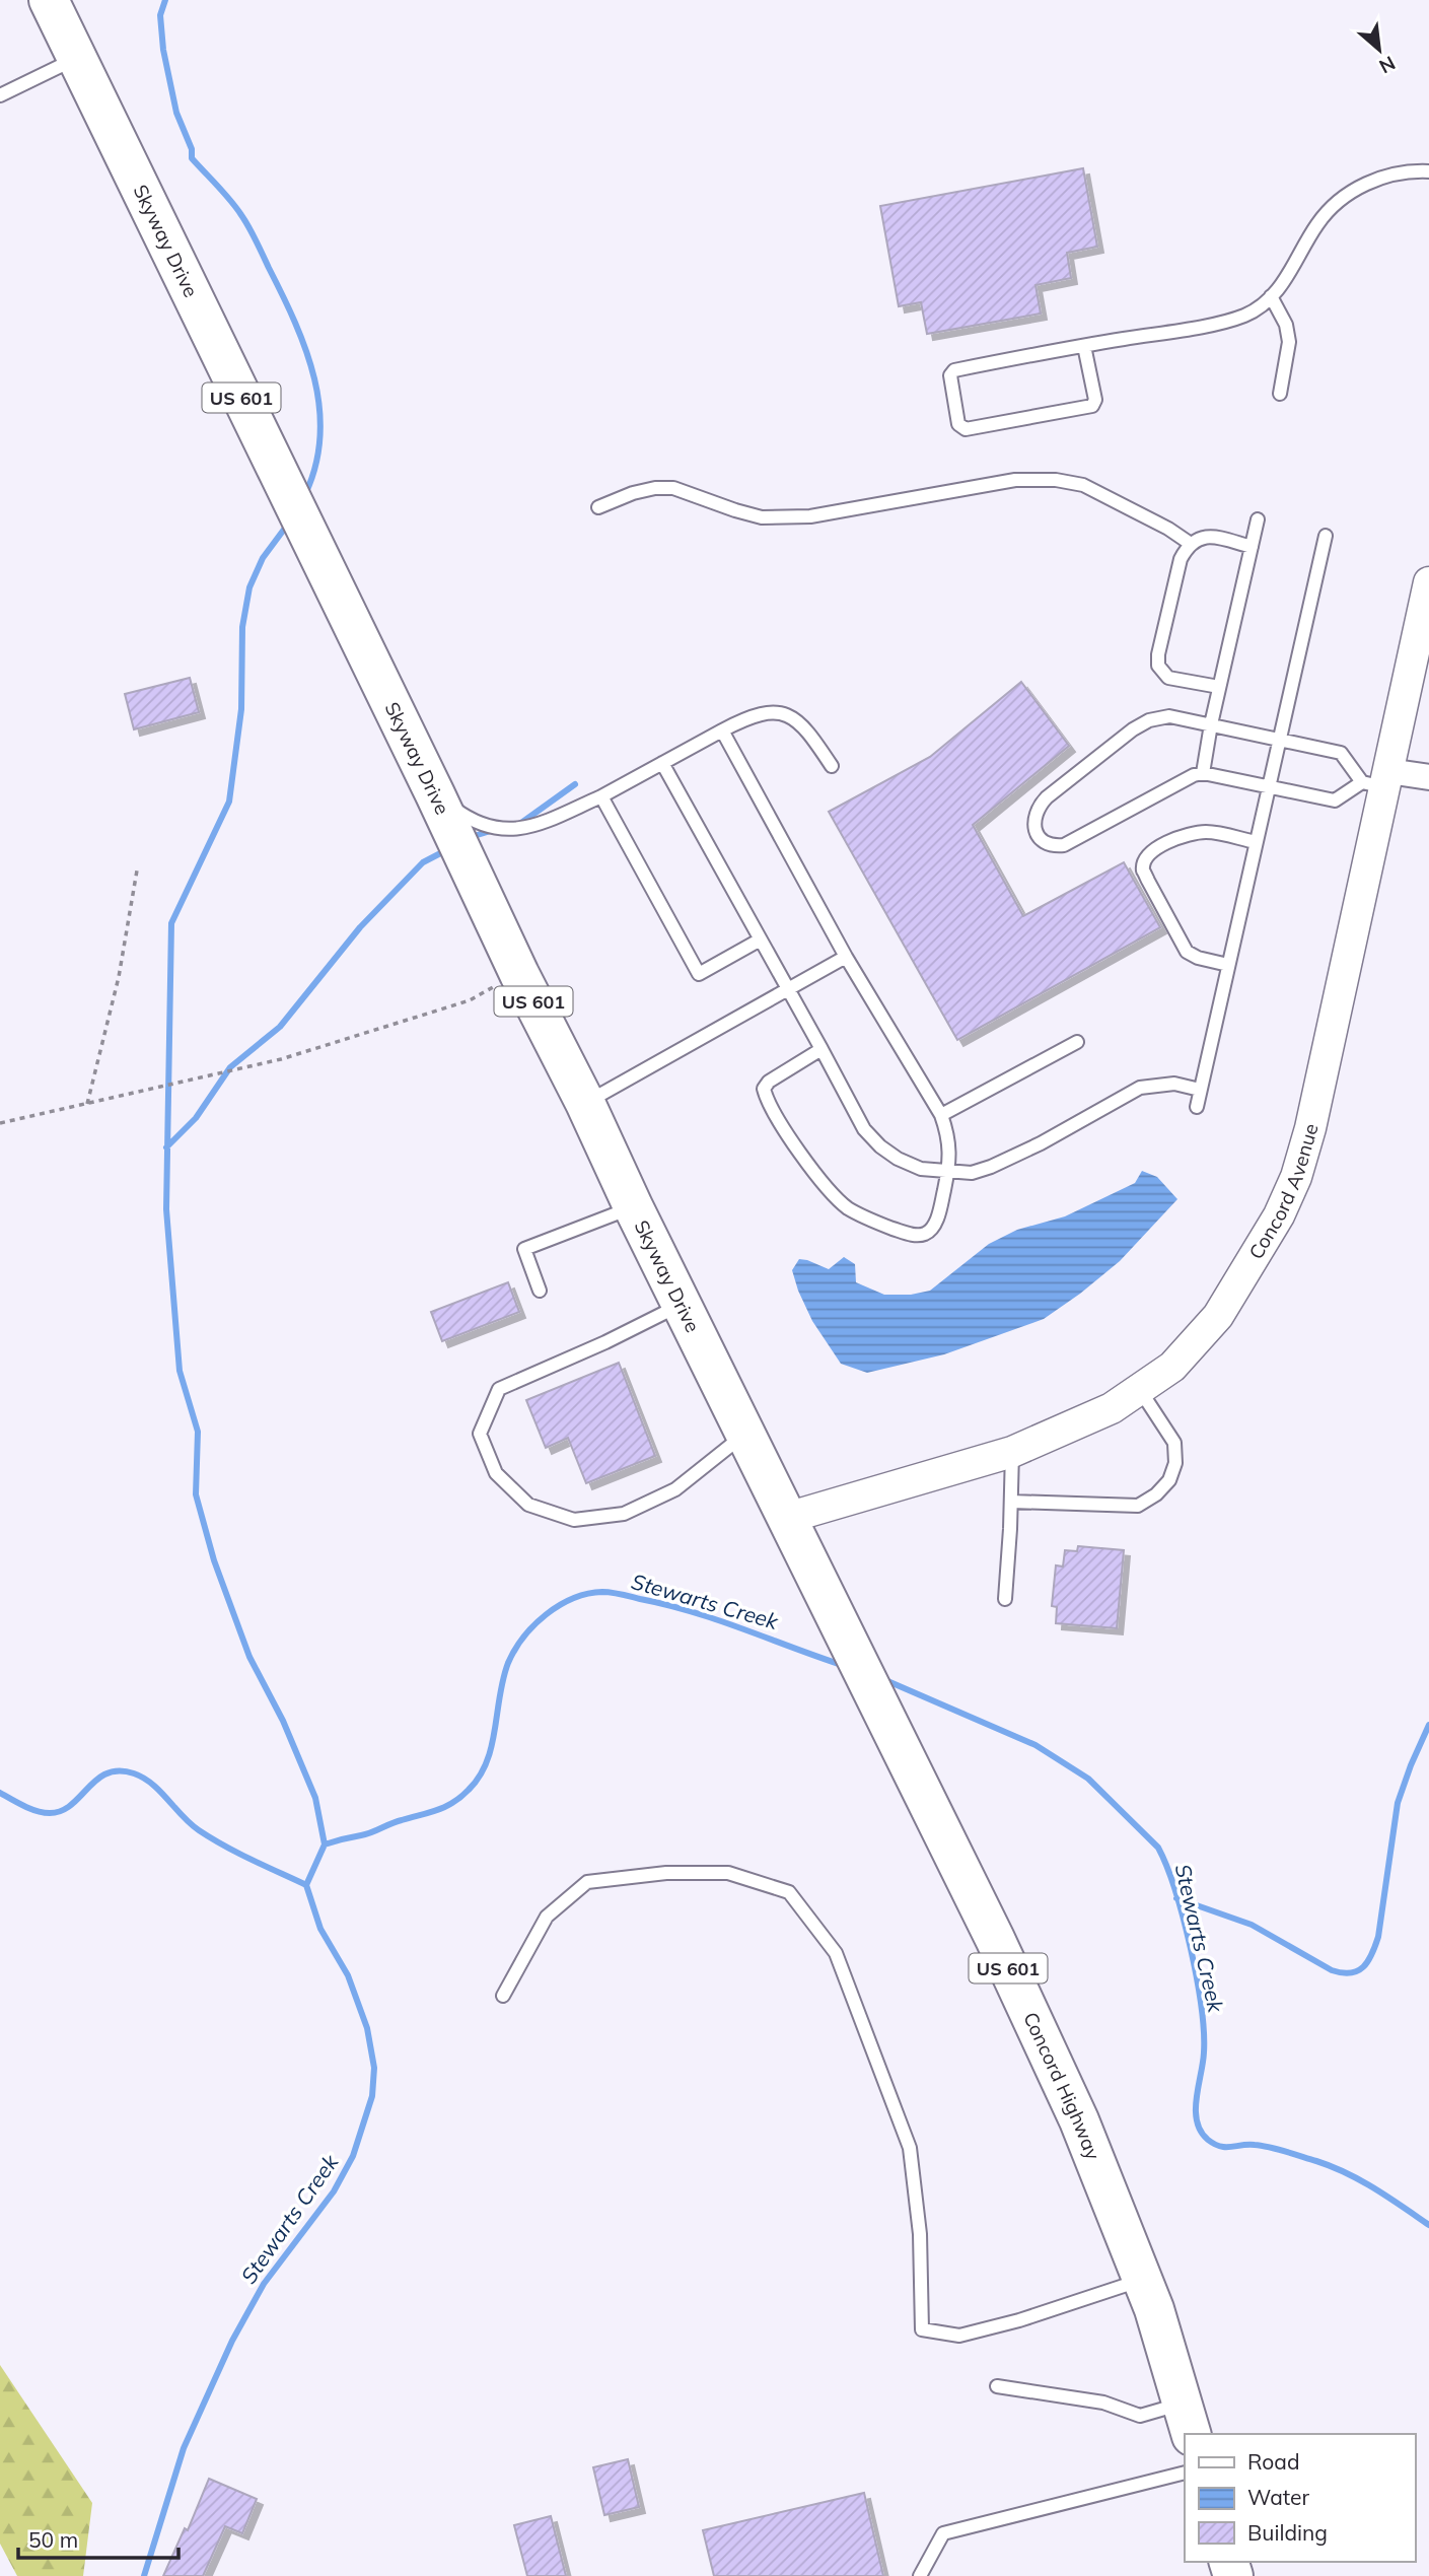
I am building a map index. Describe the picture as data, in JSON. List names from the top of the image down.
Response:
{
  "streets": {
    "highway": ["Skyway Drive", "US 601", "Concord Highway"],
    "street": ["Concord Avenue"]
  },
  "crossings": [
    ["Skyway Drive", "Concord Avenue"],
    ["Skyway Drive", "Concord Highway"],
    ["Concord Avenue", "Concord Highway"]
  ],
  "water": ["Stewarts Creek"],
  "legend": ["Road", "Water", "Building"],
  "scale_bar": "50 m",
  "north": "bottom right"
}
